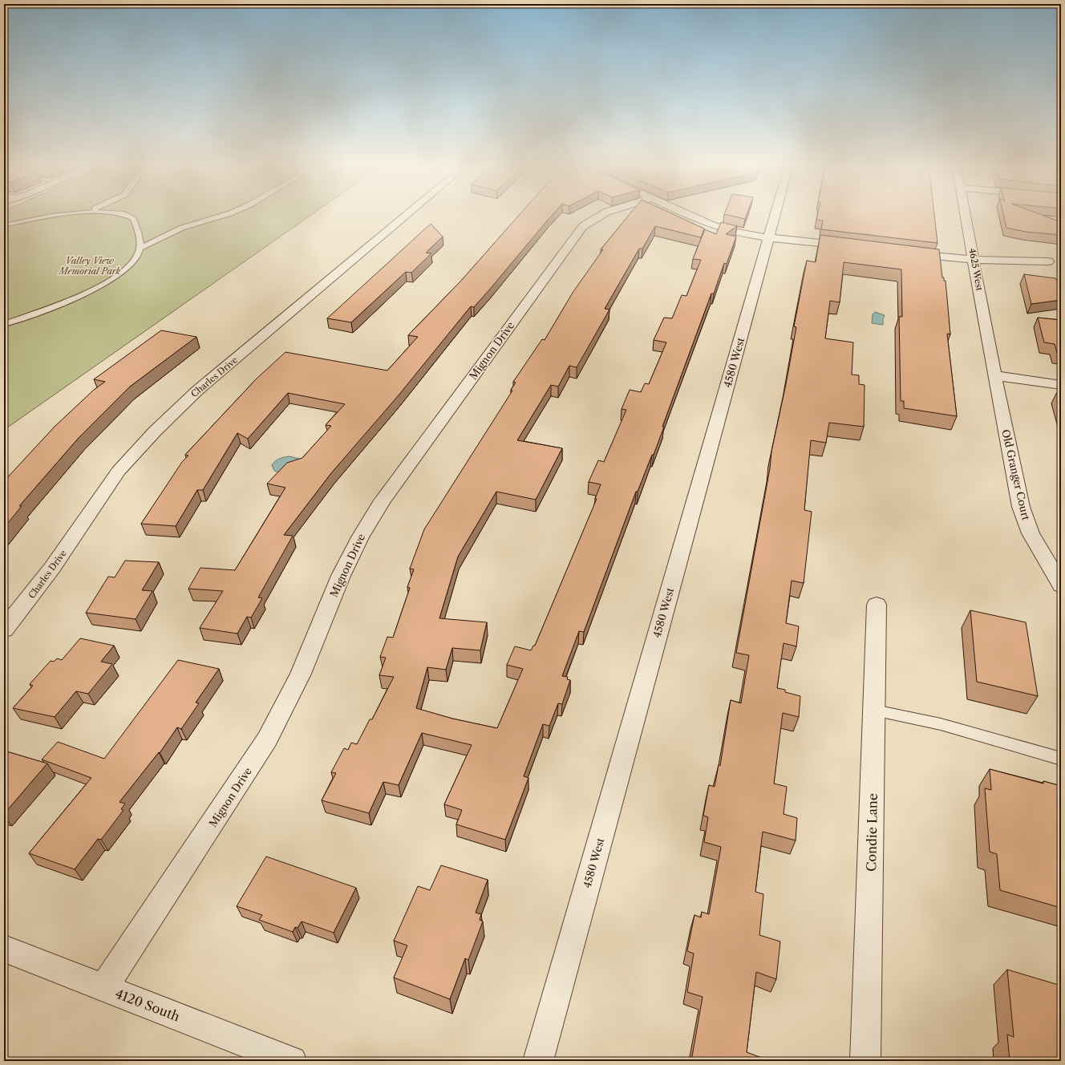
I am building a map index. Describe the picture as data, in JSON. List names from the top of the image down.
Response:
{
  "streets": {
    "street": [
      "4625 West",
      "Mignon Drive",
      "4580 West",
      "Charles Drive",
      "Old Granger Court",
      "Condie Lane",
      "4120 South"
    ]
  },
  "crossings": [
    ["4625 West", "Old Granger Court"],
    ["Mignon Drive", "4120 South"]
  ],
  "parks": ["Valley View Memorial Park"]
}
